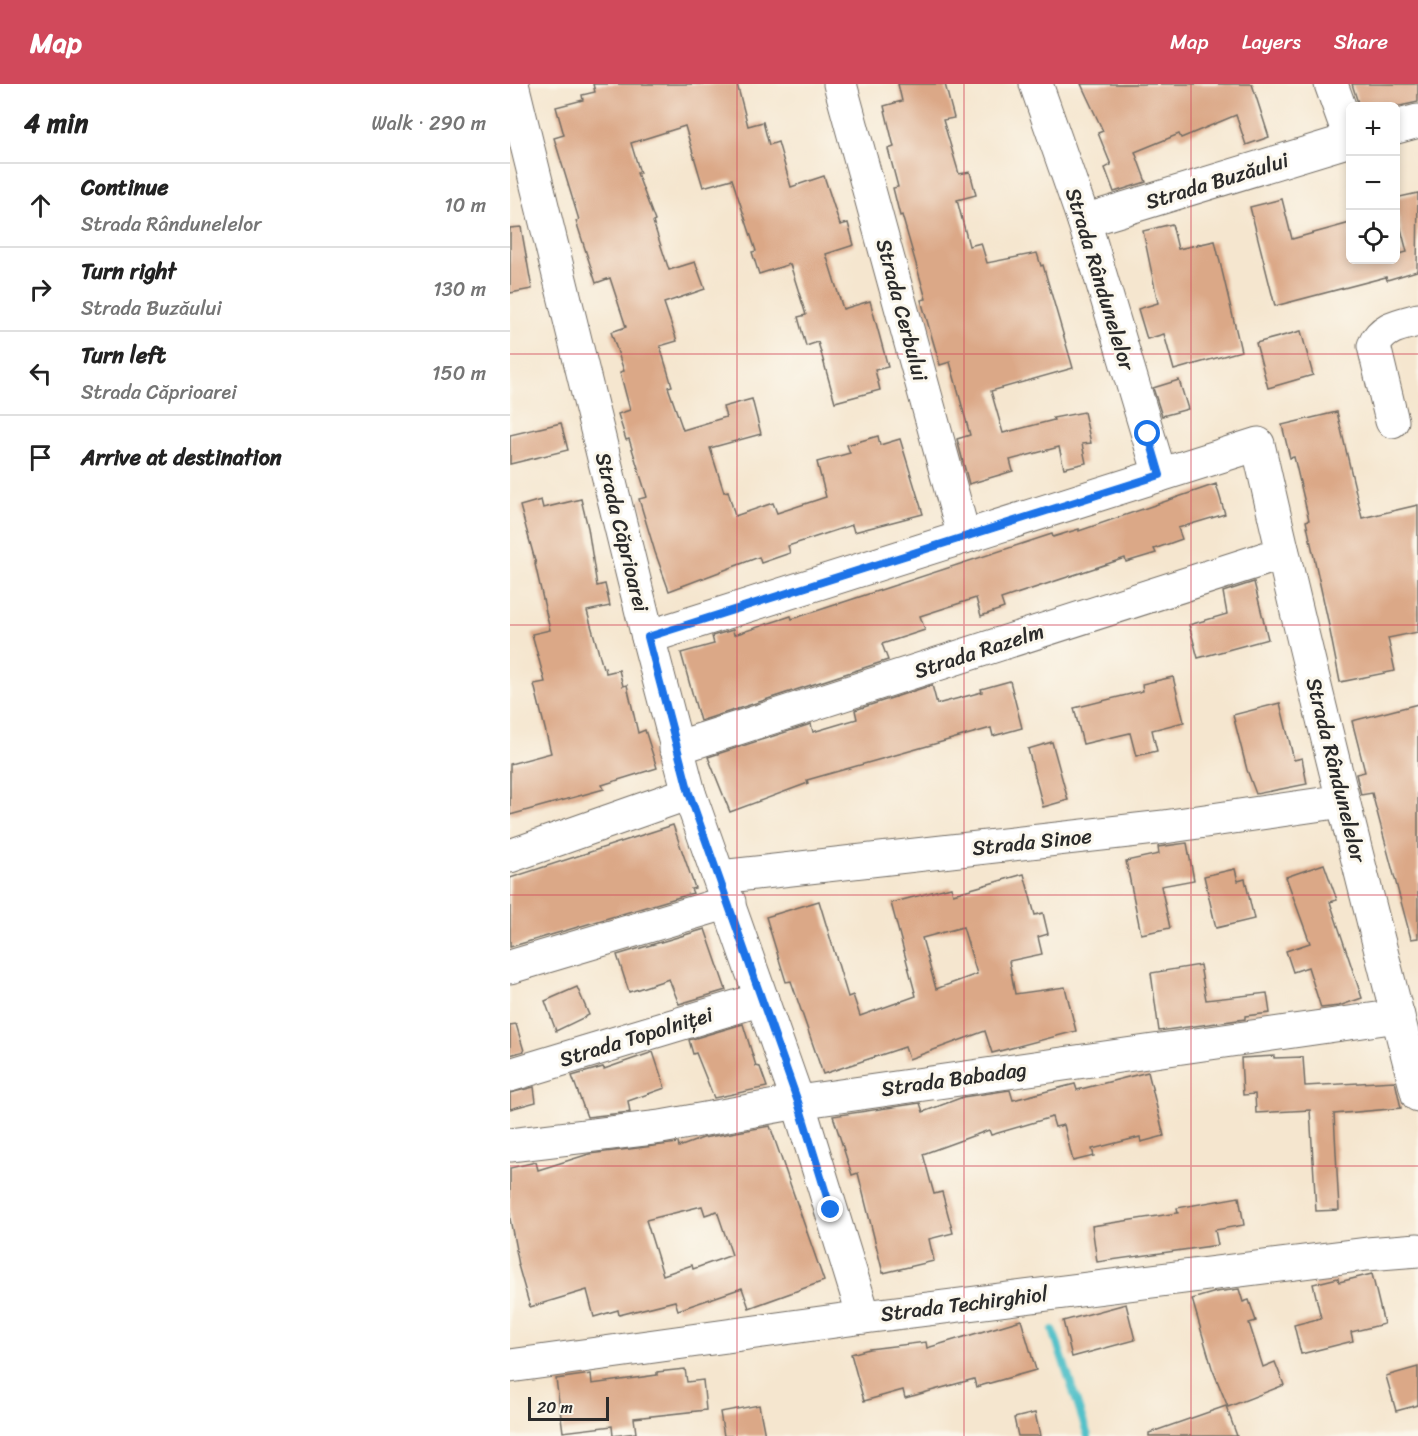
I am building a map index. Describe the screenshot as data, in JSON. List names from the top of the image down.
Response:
{
  "streets": {
    "street": [
      "Strada Buzăului",
      "Strada Rândunelelor",
      "Strada Cerbului",
      "Strada Căprioarei",
      "Strada Razelm",
      "Strada Sinoe",
      "Strada Topolniței",
      "Strada Babadag",
      "Strada Techirghiol"
    ]
  },
  "crossings": [
    ["Strada Buzăului", "Strada Rândunelelor"],
    ["Strada Rândunelelor", "Strada Razelm"],
    ["Strada Rândunelelor", "Strada Sinoe"],
    ["Strada Rândunelelor", "Strada Babadag"],
    ["Strada Căprioarei", "Strada Razelm"],
    ["Strada Căprioarei", "Strada Sinoe"],
    ["Strada Căprioarei", "Strada Topolniței"],
    ["Strada Căprioarei", "Strada Babadag"],
    ["Strada Căprioarei", "Strada Techirghiol"]
  ],
  "scale_bar": "20 m",
  "page": {
    "header": "Map",
    "nav": ["Map", "Layers", "Share"],
    "heading": ["4 min", "Walk · 290 m"],
    "map_buttons": ["+", "−"],
    "list": [
      ["Continue", "Strada Rândunelelor", "10 m"],
      ["Turn right", "Strada Buzăului", "130 m"],
      ["Turn left", "Strada Căprioarei", "150 m"],
      "Arrive at destination"
    ],
    "scale": "20 m"
  }
}
